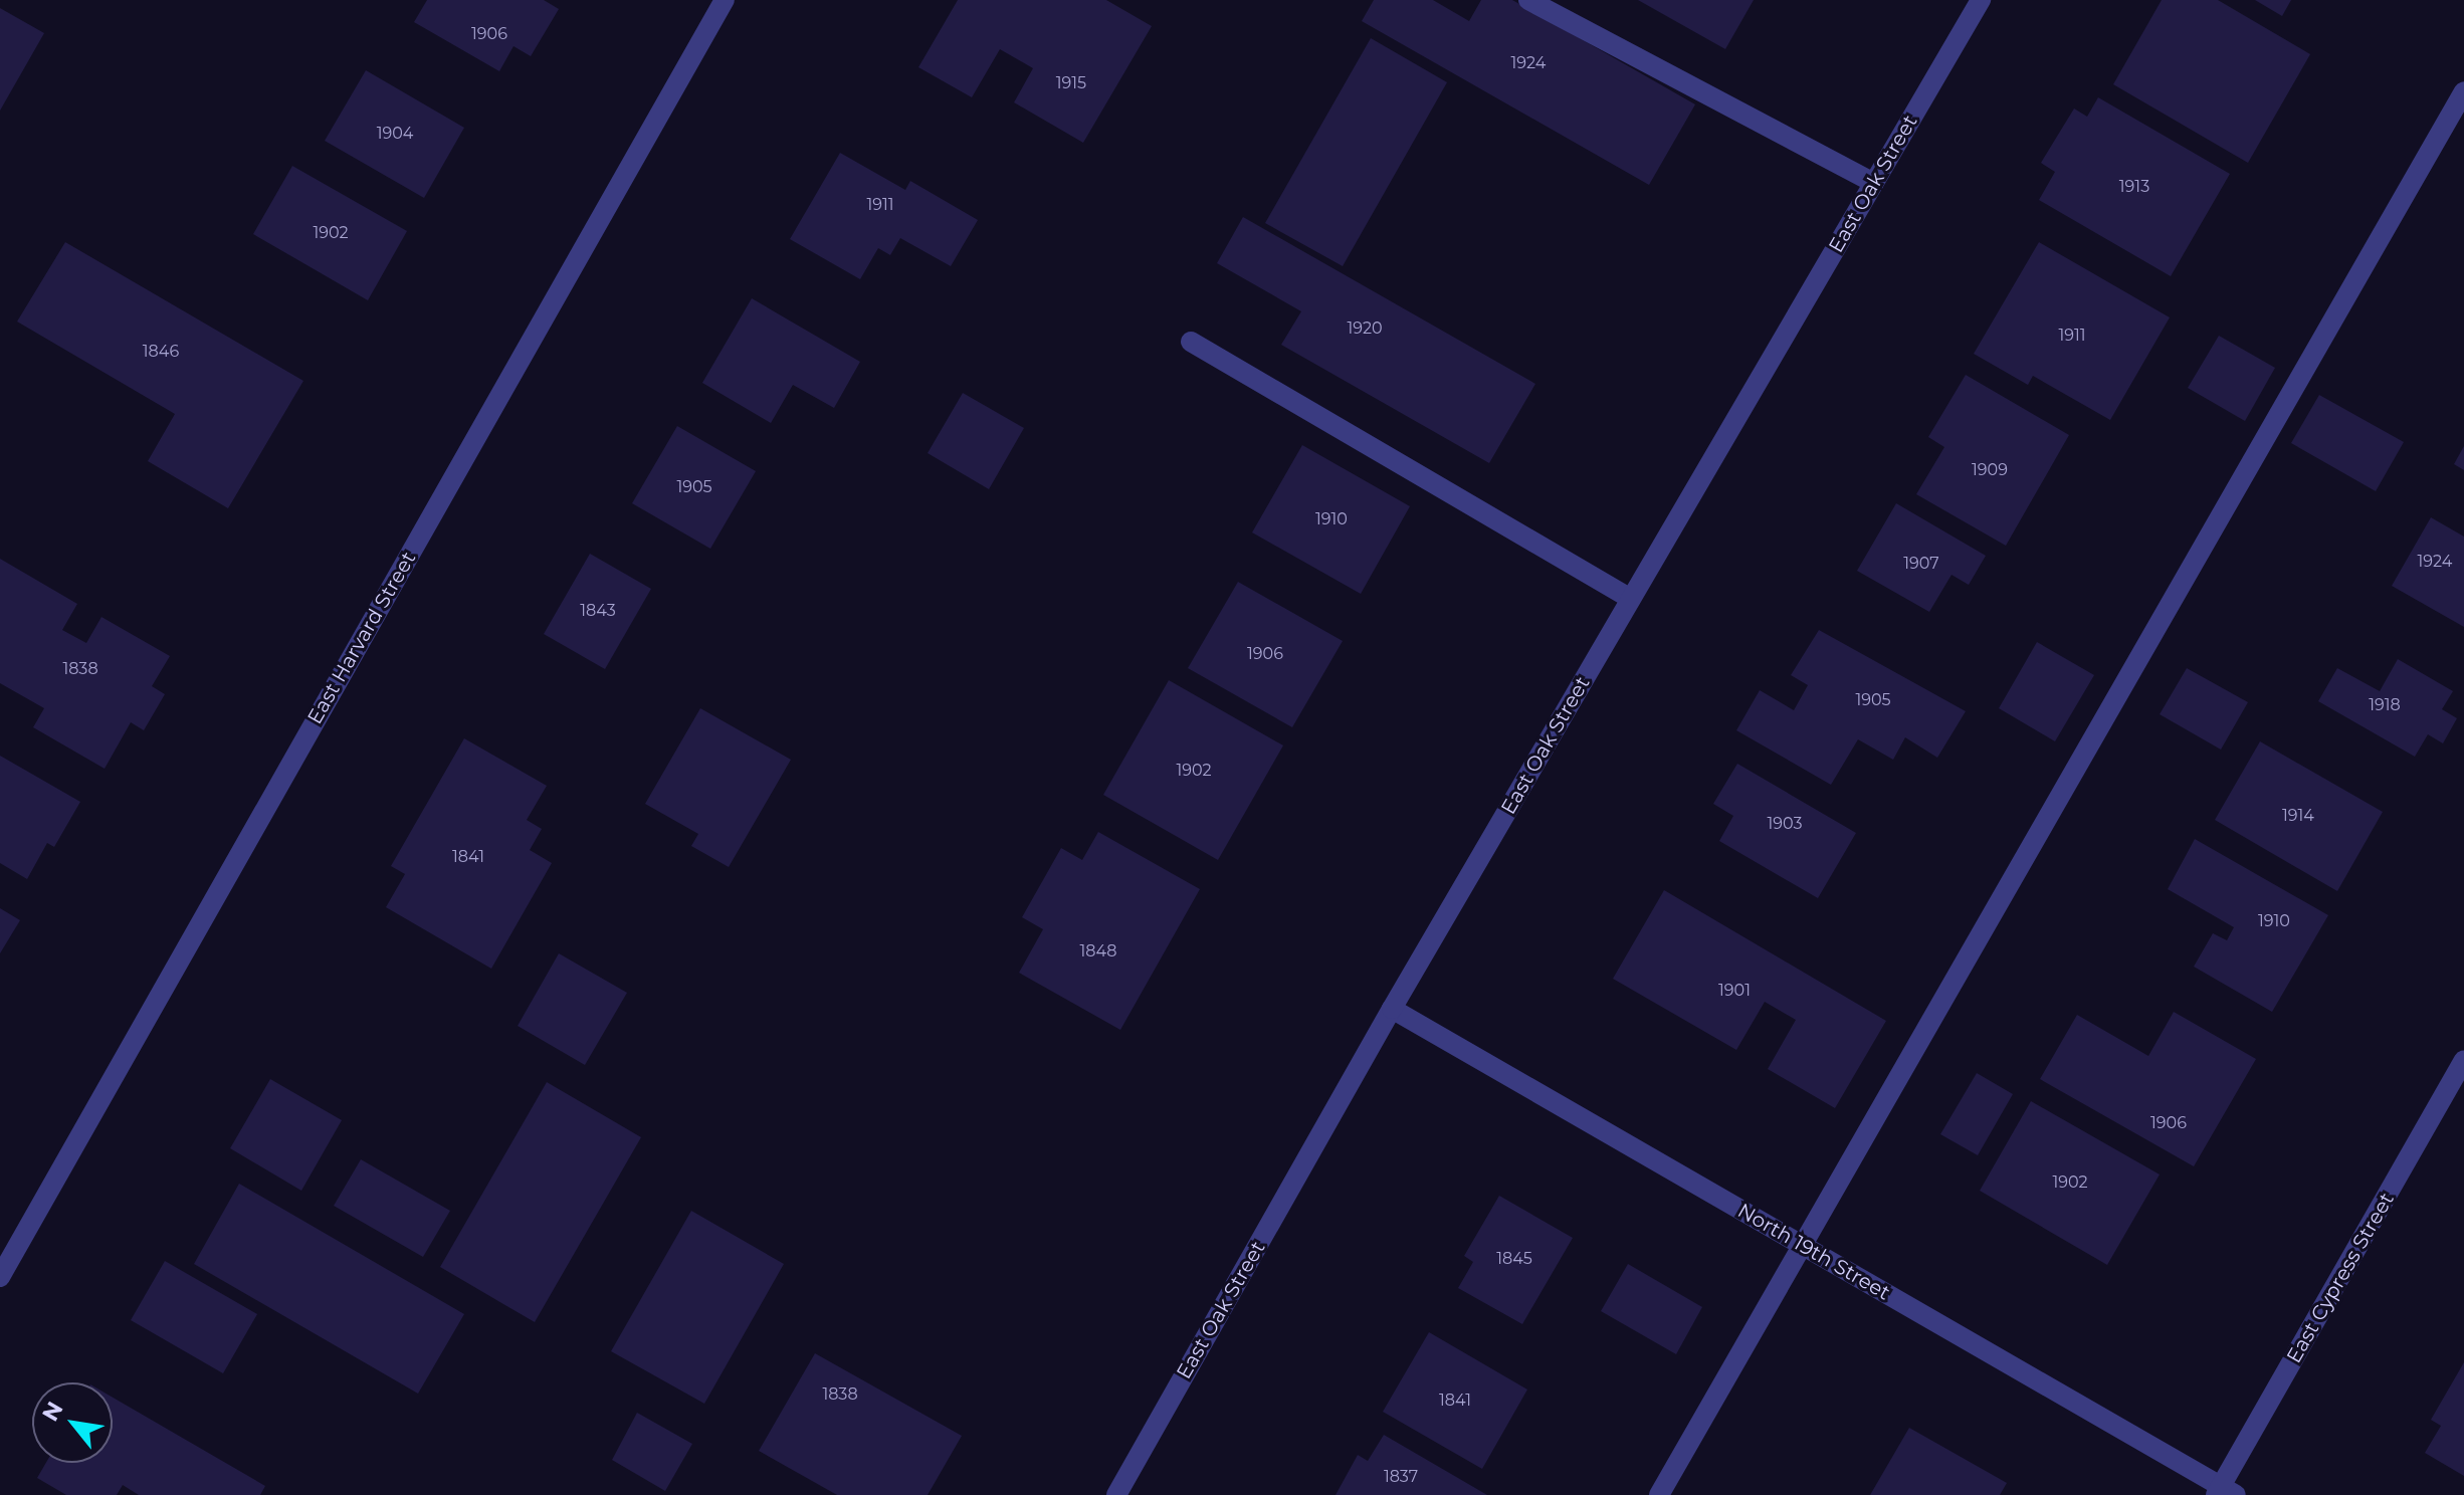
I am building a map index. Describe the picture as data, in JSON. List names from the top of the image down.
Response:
{
  "streets": {
    "street": [
      "East Oak Street",
      "East Harvard Street",
      "North 19th Street",
      "East Cypress Street"
    ]
  },
  "crossings": [
    ["East Oak Street", "North 19th Street"],
    ["North 19th Street", "East Cypress Street"]
  ],
  "house_numbers": [
    "1906",
    "1924",
    "1915",
    "1904",
    "1913",
    "1911",
    "1902",
    "1920",
    "1911",
    "1846",
    "1909",
    "1905",
    "1910",
    "1924",
    "1907",
    "1843",
    "1906",
    "1838",
    "1905",
    "1918",
    "1902",
    "1914",
    "1903",
    "1841",
    "1910",
    "1848",
    "1901",
    "1906",
    "1902",
    "1845",
    "1838",
    "1841",
    "1837"
  ],
  "north": "top left"
}
